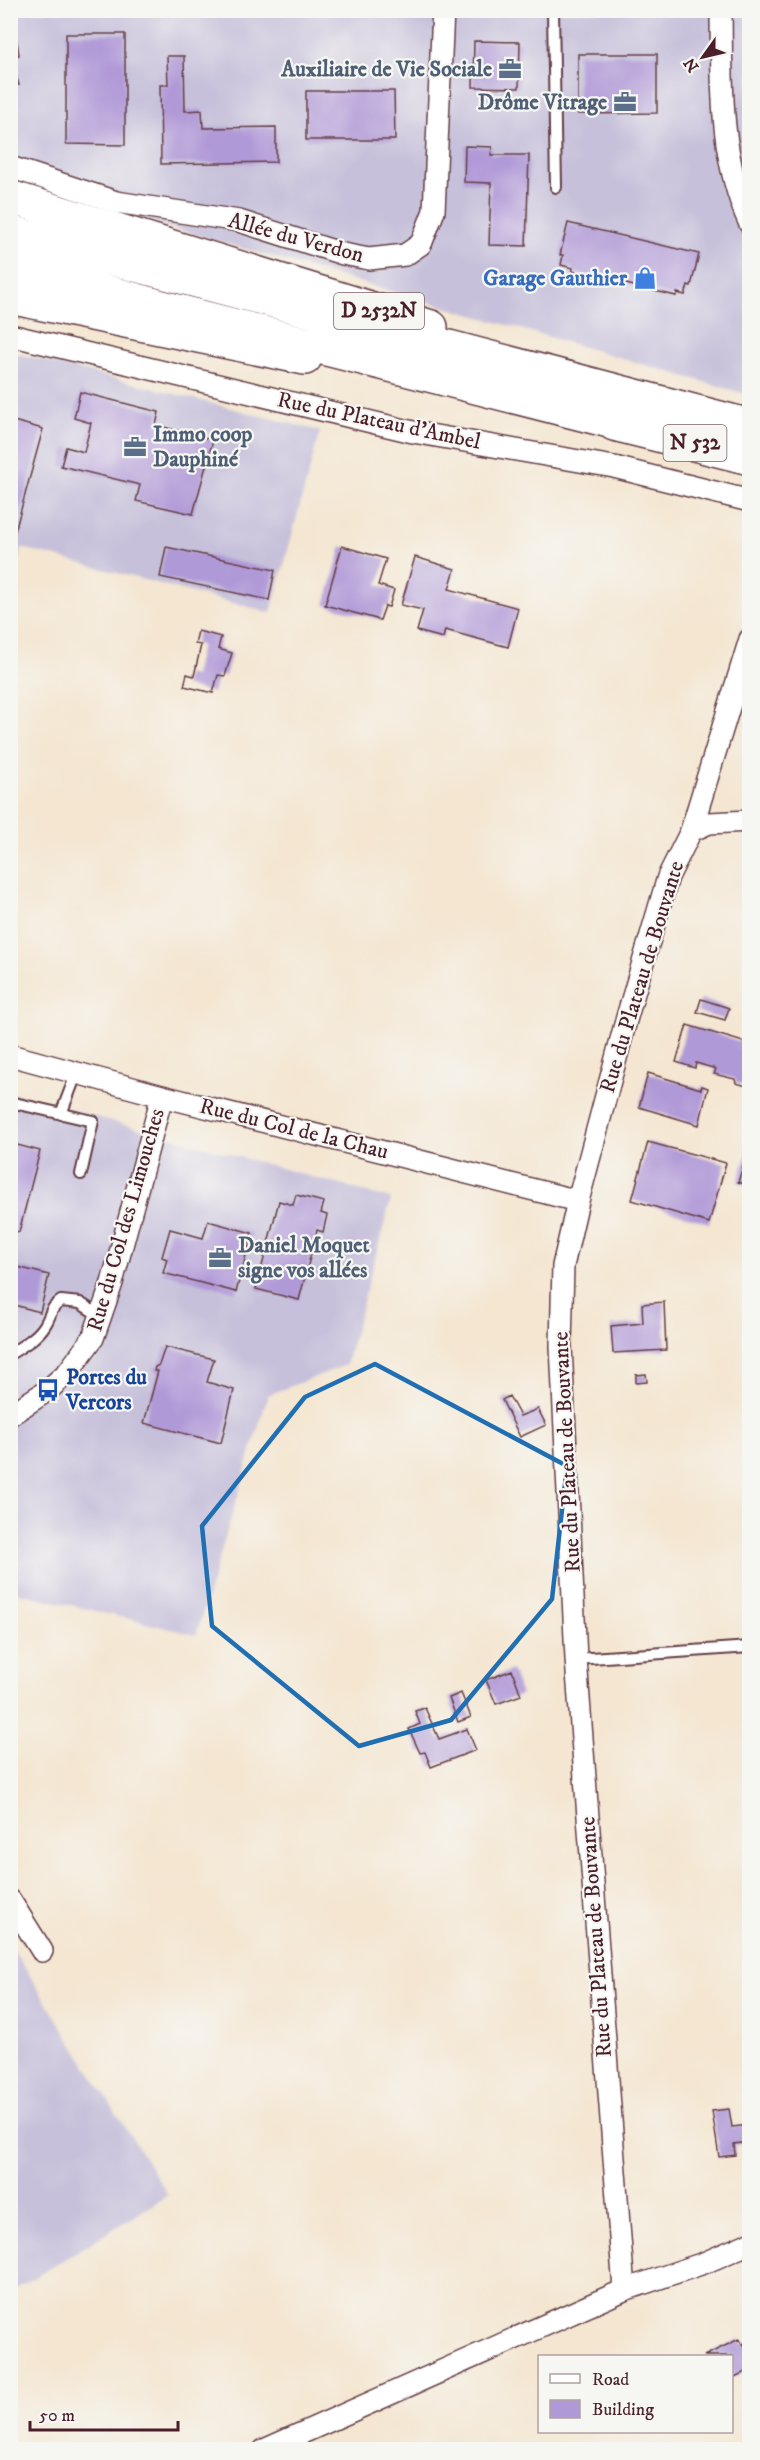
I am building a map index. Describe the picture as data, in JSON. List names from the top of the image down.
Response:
{
  "streets": {
    "highway": ["D 2532N", "N 532"],
    "street": [
      "Allée du Verdon",
      "Rue du Plateau d'Ambel",
      "Rue du Plateau de Bouvante",
      "Rue du Col de la Chau",
      "Rue du Col des Limouches"
    ]
  },
  "crossings": [
    ["Rue du Plateau de Bouvante", "Rue du Col de la Chau"],
    ["Rue du Col de la Chau", "Rue du Col des Limouches"]
  ],
  "places": {
    "office": [
      "Auxiliaire de Vie Sociale",
      "Drôme Vitrage",
      "Immo coop Dauphiné",
      "Daniel Moquet signe vos allées"
    ],
    "shop": ["Garage Gauthier"],
    "bus stop": ["Portes du Vercors"]
  },
  "legend": ["Road", "Building"],
  "scale_bar": "50 m",
  "north": "bottom left"
}
